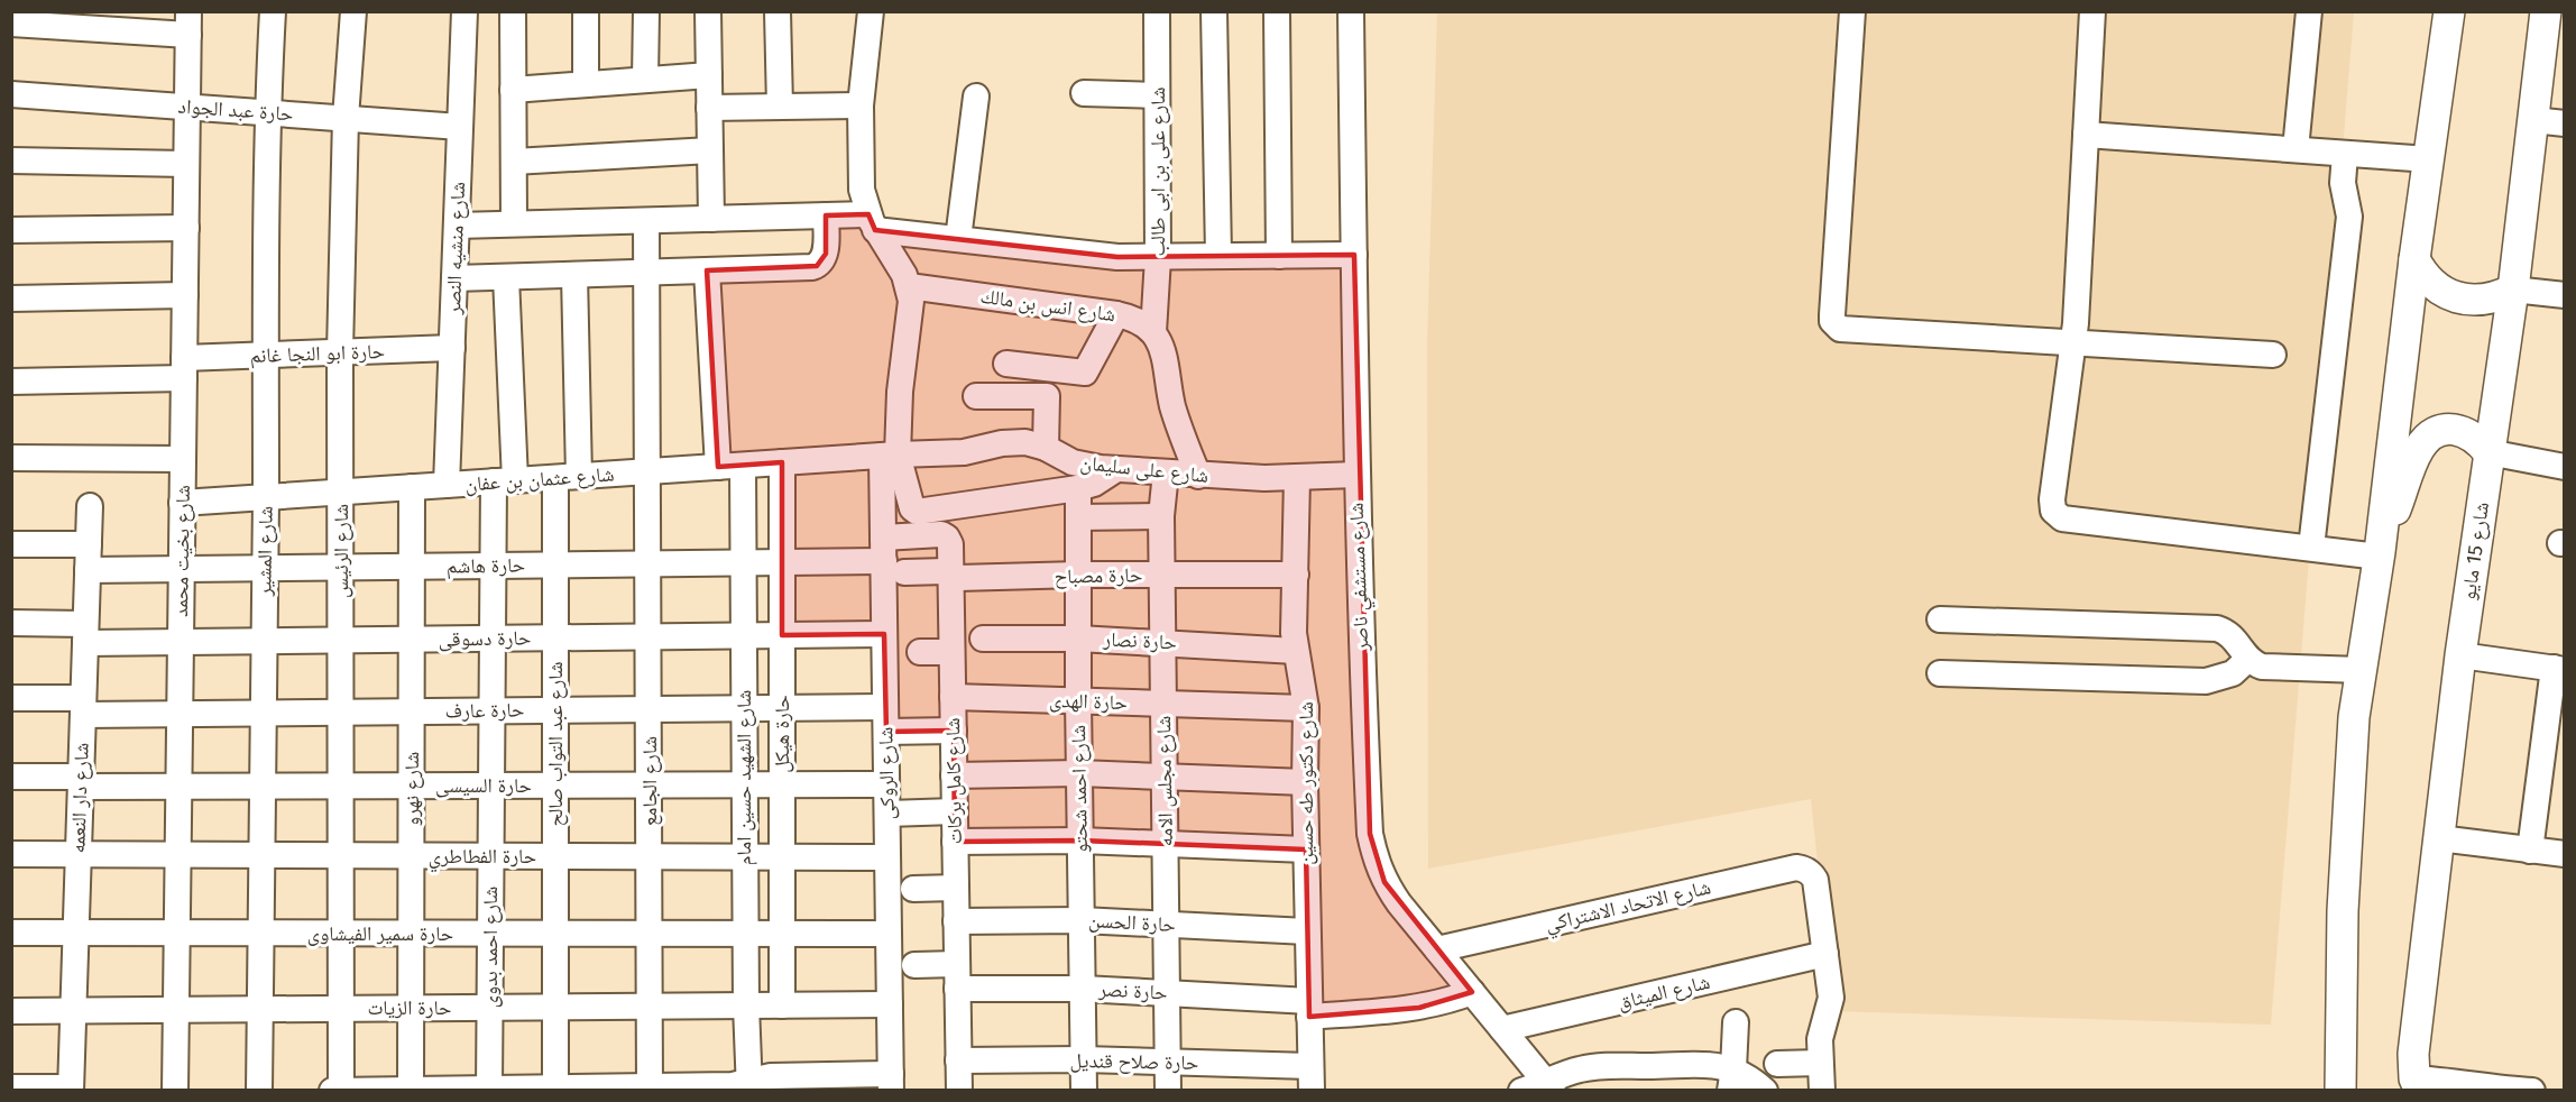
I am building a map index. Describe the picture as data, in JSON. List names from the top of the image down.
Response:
{
  "streets": {
    "main road": ["شارع 15 مايو"],
    "street": [
      "حارة عبد الجواد",
      "شارع على بن ابى طالب",
      "شارع منشيه النصر",
      "شارع انس بن مالك",
      "حارة ابو النجا غانم",
      "شارع على سليمان",
      "شارع عثمان بن عفان",
      "شارع بخيت محمد",
      "شارع المشير",
      "شارع الرئيس",
      "حارة هاشم",
      "حارة مصباح",
      "شارع مستشفي ناصر",
      "حارة دسوقى",
      "حارة نصار",
      "حارة الهدى",
      "حارة عارف",
      "حارة هيكل",
      "شارع عبد التواب صالح",
      "شارع الروكى",
      "شارع الشهيد حسين امام",
      "شارع الجامع",
      "شارع كامل بركات",
      "شارع مجلس الامه",
      "شارع دكتور طه حسين",
      "حارة السيسى",
      "شارع نهرو",
      "شارع احمد شحتو",
      "شارع دار النعمه",
      "حارة الفطاطري",
      "شارع الاتحاد الاشتراكي",
      "حارة الحسن",
      "حارة سمير الفيشاوى",
      "شارع احمد بدوى",
      "حارة نصر",
      "شارع الميثاق",
      "حارة الزيات",
      "حارة صلاح قنديل"
    ]
  },
  "crossings": [
    ["حارة عبد الجواد", "شارع منشيه النصر"],
    ["حارة عبد الجواد", "شارع بخيت محمد"],
    ["حارة عبد الجواد", "شارع المشير"],
    ["حارة عبد الجواد", "شارع الرئيس"],
    ["شارع على بن ابى طالب", "شارع انس بن مالك"],
    ["شارع منشيه النصر", "حارة ابو النجا غانم"],
    ["شارع منشيه النصر", "شارع عثمان بن عفان"],
    ["حارة ابو النجا غانم", "شارع بخيت محمد"],
    ["حارة ابو النجا غانم", "شارع المشير"],
    ["حارة ابو النجا غانم", "شارع الرئيس"],
    ["شارع على سليمان", "شارع عثمان بن عفان"],
    ["شارع على سليمان", "شارع مستشفي ناصر"],
    ["شارع على سليمان", "شارع الروكى"],
    ["شارع على سليمان", "شارع مجلس الامه"],
    ["شارع على سليمان", "شارع دكتور طه حسين"],
    ["شارع عثمان بن عفان", "شارع بخيت محمد"],
    ["شارع عثمان بن عفان", "شارع المشير"],
    ["شارع عثمان بن عفان", "شارع الرئيس"],
    ["شارع عثمان بن عفان", "حارة هيكل"],
    ["شارع عثمان بن عفان", "شارع عبد التواب صالح"],
    ["شارع عثمان بن عفان", "شارع الروكى"],
    ["شارع عثمان بن عفان", "شارع الشهيد حسين امام"],
    ["شارع عثمان بن عفان", "شارع الجامع"],
    ["شارع عثمان بن عفان", "شارع نهرو"],
    ["شارع عثمان بن عفان", "شارع احمد بدوى"],
    ["شارع بخيت محمد", "حارة هاشم"],
    ["شارع بخيت محمد", "حارة دسوقى"],
    ["شارع بخيت محمد", "حارة عارف"],
    ["شارع بخيت محمد", "حارة السيسى"],
    ["شارع بخيت محمد", "حارة الفطاطري"],
    ["شارع بخيت محمد", "حارة سمير الفيشاوى"],
    ["شارع بخيت محمد", "حارة الزيات"],
    ["شارع المشير", "حارة هاشم"],
    ["شارع المشير", "حارة دسوقى"],
    ["شارع المشير", "حارة عارف"],
    ["شارع المشير", "حارة السيسى"],
    ["شارع المشير", "حارة الفطاطري"],
    ["شارع المشير", "حارة سمير الفيشاوى"],
    ["شارع المشير", "حارة الزيات"],
    ["شارع الرئيس", "حارة هاشم"],
    ["شارع الرئيس", "حارة دسوقى"],
    ["شارع الرئيس", "حارة عارف"],
    ["شارع الرئيس", "حارة السيسى"],
    ["شارع الرئيس", "حارة الفطاطري"],
    ["شارع الرئيس", "حارة سمير الفيشاوى"],
    ["شارع الرئيس", "حارة الزيات"],
    ["حارة هاشم", "حارة مصباح"],
    ["حارة هاشم", "حارة هيكل"],
    ["حارة هاشم", "شارع عبد التواب صالح"],
    ["حارة هاشم", "شارع الروكى"],
    ["حارة هاشم", "شارع الشهيد حسين امام"],
    ["حارة هاشم", "شارع الجامع"],
    ["حارة هاشم", "شارع كامل بركات"],
    ["حارة هاشم", "شارع نهرو"],
    ["حارة هاشم", "شارع دار النعمه"],
    ["حارة هاشم", "شارع احمد بدوى"],
    ["حارة مصباح", "شارع الروكى"],
    ["حارة مصباح", "شارع كامل بركات"],
    ["حارة مصباح", "شارع مجلس الامه"],
    ["حارة مصباح", "شارع دكتور طه حسين"],
    ["حارة مصباح", "شارع احمد شحتو"],
    ["شارع مستشفي ناصر", "شارع الاتحاد الاشتراكي"],
    ["شارع مستشفي ناصر", "حارة نصر"],
    ["شارع مستشفي ناصر", "شارع الميثاق"],
    ["حارة دسوقى", "حارة هيكل"],
    ["حارة دسوقى", "شارع عبد التواب صالح"],
    ["حارة دسوقى", "شارع الروكى"],
    ["حارة دسوقى", "شارع الشهيد حسين امام"],
    ["حارة دسوقى", "شارع الجامع"],
    ["حارة دسوقى", "شارع نهرو"],
    ["حارة دسوقى", "شارع دار النعمه"],
    ["حارة دسوقى", "شارع احمد بدوى"],
    ["حارة نصار", "شارع مجلس الامه"],
    ["حارة نصار", "شارع دكتور طه حسين"],
    ["حارة نصار", "شارع احمد شحتو"],
    ["حارة الهدى", "شارع كامل بركات"],
    ["حارة الهدى", "شارع مجلس الامه"],
    ["حارة الهدى", "شارع دكتور طه حسين"],
    ["حارة الهدى", "شارع احمد شحتو"],
    ["حارة عارف", "حارة هيكل"],
    ["حارة عارف", "شارع عبد التواب صالح"],
    ["حارة عارف", "شارع الروكى"],
    ["حارة عارف", "شارع الشهيد حسين امام"],
    ["حارة عارف", "شارع الجامع"],
    ["حارة عارف", "شارع نهرو"],
    ["حارة عارف", "شارع دار النعمه"],
    ["حارة عارف", "شارع احمد بدوى"],
    ["حارة هيكل", "حارة السيسى"],
    ["حارة هيكل", "حارة الفطاطري"],
    ["حارة هيكل", "حارة سمير الفيشاوى"],
    ["حارة هيكل", "حارة الزيات"],
    ["شارع عبد التواب صالح", "حارة السيسى"],
    ["شارع عبد التواب صالح", "حارة الفطاطري"],
    ["شارع عبد التواب صالح", "حارة سمير الفيشاوى"],
    ["شارع عبد التواب صالح", "حارة الزيات"],
    ["شارع الروكى", "شارع كامل بركات"],
    ["شارع الروكى", "حارة السيسى"],
    ["شارع الروكى", "حارة الفطاطري"],
    ["شارع الروكى", "حارة سمير الفيشاوى"],
    ["شارع الروكى", "حارة الزيات"],
    ["شارع الشهيد حسين امام", "حارة السيسى"],
    ["شارع الشهيد حسين امام", "حارة الفطاطري"],
    ["شارع الشهيد حسين امام", "حارة سمير الفيشاوى"],
    ["شارع الشهيد حسين امام", "حارة الزيات"],
    ["شارع الجامع", "حارة السيسى"],
    ["شارع الجامع", "حارة الفطاطري"],
    ["شارع الجامع", "حارة سمير الفيشاوى"],
    ["شارع الجامع", "حارة الزيات"],
    ["شارع كامل بركات", "حارة الحسن"],
    ["شارع كامل بركات", "حارة نصر"],
    ["شارع كامل بركات", "حارة صلاح قنديل"],
    ["شارع مجلس الامه", "حارة الحسن"],
    ["شارع مجلس الامه", "حارة نصر"],
    ["شارع مجلس الامه", "حارة صلاح قنديل"],
    ["شارع دكتور طه حسين", "حارة الحسن"],
    ["شارع دكتور طه حسين", "حارة نصر"],
    ["شارع دكتور طه حسين", "حارة صلاح قنديل"],
    ["حارة السيسى", "شارع نهرو"],
    ["حارة السيسى", "شارع دار النعمه"],
    ["حارة السيسى", "شارع احمد بدوى"],
    ["شارع نهرو", "حارة الفطاطري"],
    ["شارع نهرو", "حارة سمير الفيشاوى"],
    ["شارع نهرو", "حارة الزيات"],
    ["شارع احمد شحتو", "حارة الحسن"],
    ["شارع احمد شحتو", "حارة نصر"],
    ["شارع احمد شحتو", "حارة صلاح قنديل"],
    ["شارع دار النعمه", "حارة الفطاطري"],
    ["شارع دار النعمه", "حارة سمير الفيشاوى"],
    ["شارع دار النعمه", "حارة الزيات"],
    ["حارة الفطاطري", "شارع احمد بدوى"],
    ["شارع الاتحاد الاشتراكي", "شارع الميثاق"],
    ["حارة سمير الفيشاوى", "شارع احمد بدوى"],
    ["شارع احمد بدوى", "حارة الزيات"]
  ]
}
